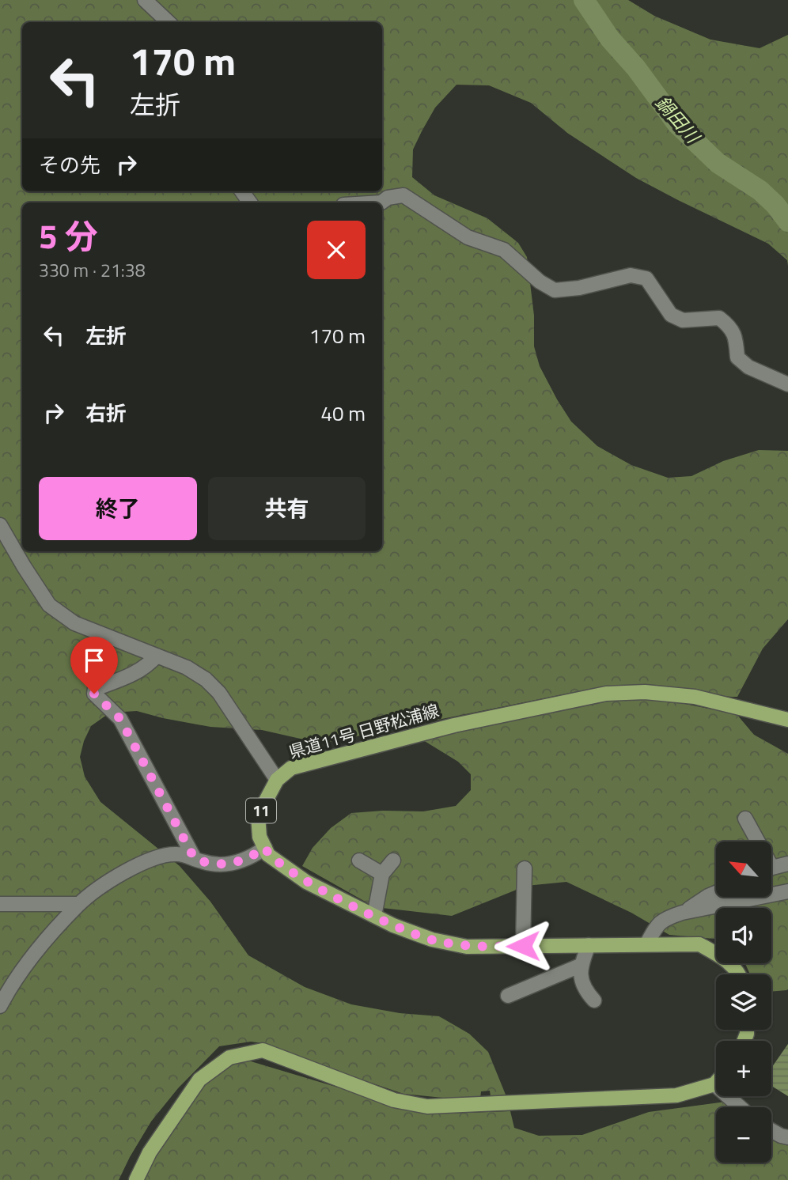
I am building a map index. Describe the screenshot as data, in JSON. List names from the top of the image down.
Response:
{
  "streets": {
    "main road": ["県道11号 日野松浦線", "11"]
  },
  "water": ["鍋田川"],
  "north": "top left",
  "page": {
    "turn": ["170 m", "左折"],
    "then": "その先",
    "heading": ["5 分", "330 m · 21:38"],
    "list": [
      {
        "name": "左折",
        "value": "170 m"
      },
      {
        "name": "右折",
        "value": "40 m"
      }
    ],
    "buttons": ["終了", "共有"],
    "map_buttons": ["+", "−"]
  }
}
